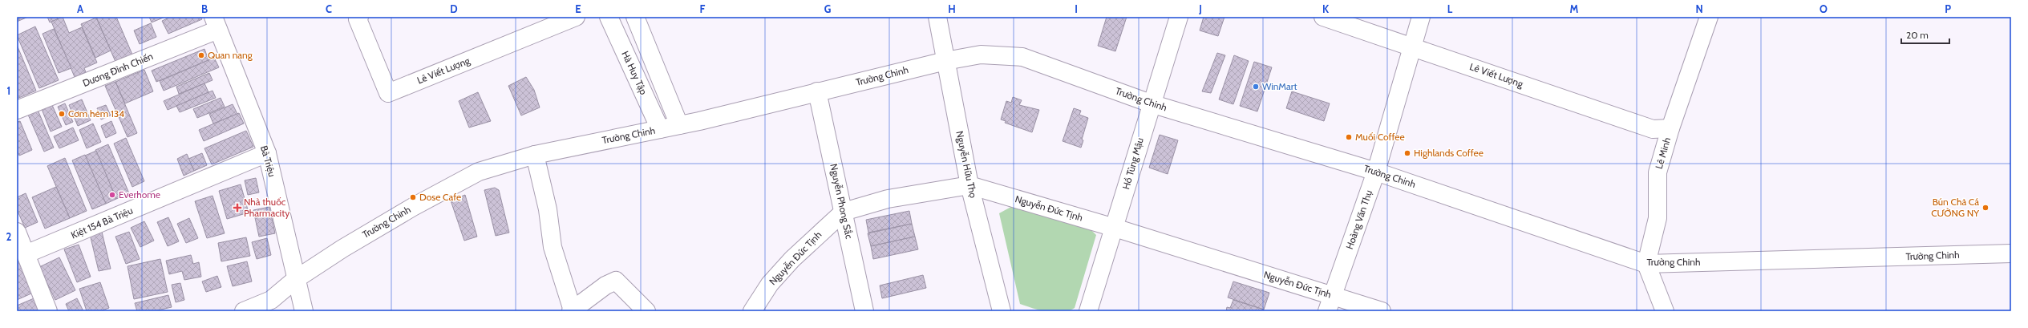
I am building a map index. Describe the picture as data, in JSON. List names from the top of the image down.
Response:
{
  "streets": {
    "main road": [
      "Dương Đình Chiến",
      "Lê Viết Lượng",
      "Hà Huy Tập",
      "Trường Chinh",
      "Lê Minh",
      "Bà Triệu",
      "Hồ Tùng Mậu",
      "Nguyễn Hữu Thọ",
      "Nguyễn Phong Sắc",
      "Nguyễn Đức Tịnh",
      "Hoàng Văn Thụ",
      "Kiệt 154 Bà Triệu"
    ]
  },
  "crossings": [
    ["Dương Đình Chiến", "Bà Triệu"],
    ["Lê Viết Lượng", "Lê Minh"],
    ["Lê Viết Lượng", "Hoàng Văn Thụ"],
    ["Hà Huy Tập", "Trường Chinh"],
    ["Trường Chinh", "Lê Minh"],
    ["Trường Chinh", "Bà Triệu"],
    ["Trường Chinh", "Hồ Tùng Mậu"],
    ["Trường Chinh", "Nguyễn Hữu Thọ"],
    ["Trường Chinh", "Nguyễn Phong Sắc"],
    ["Trường Chinh", "Hoàng Văn Thụ"],
    ["Bà Triệu", "Kiệt 154 Bà Triệu"],
    ["Hồ Tùng Mậu", "Nguyễn Đức Tịnh"],
    ["Nguyễn Hữu Thọ", "Nguyễn Đức Tịnh"],
    ["Nguyễn Phong Sắc", "Nguyễn Đức Tịnh"],
    ["Nguyễn Đức Tịnh", "Hoàng Văn Thụ"]
  ],
  "places": {
    "other": [
      "Quan nang",
      "WinMart",
      "Cơm hẻm 134",
      "Muối Coffee",
      "Highlands Coffee",
      "Everhome",
      "Dose Cafe",
      "Bún Chả Cá CƯỜNG NY"
    ],
    "health": ["Nhà thuốc Pharmacity"]
  },
  "scale_bar": "20 m",
  "grid": {
    "columns": [
      "A",
      "B",
      "C",
      "D",
      "E",
      "F",
      "G",
      "H",
      "I",
      "J",
      "K",
      "L",
      "M",
      "N",
      "O",
      "P"
    ],
    "rows": ["1", "2"]
  }
}
